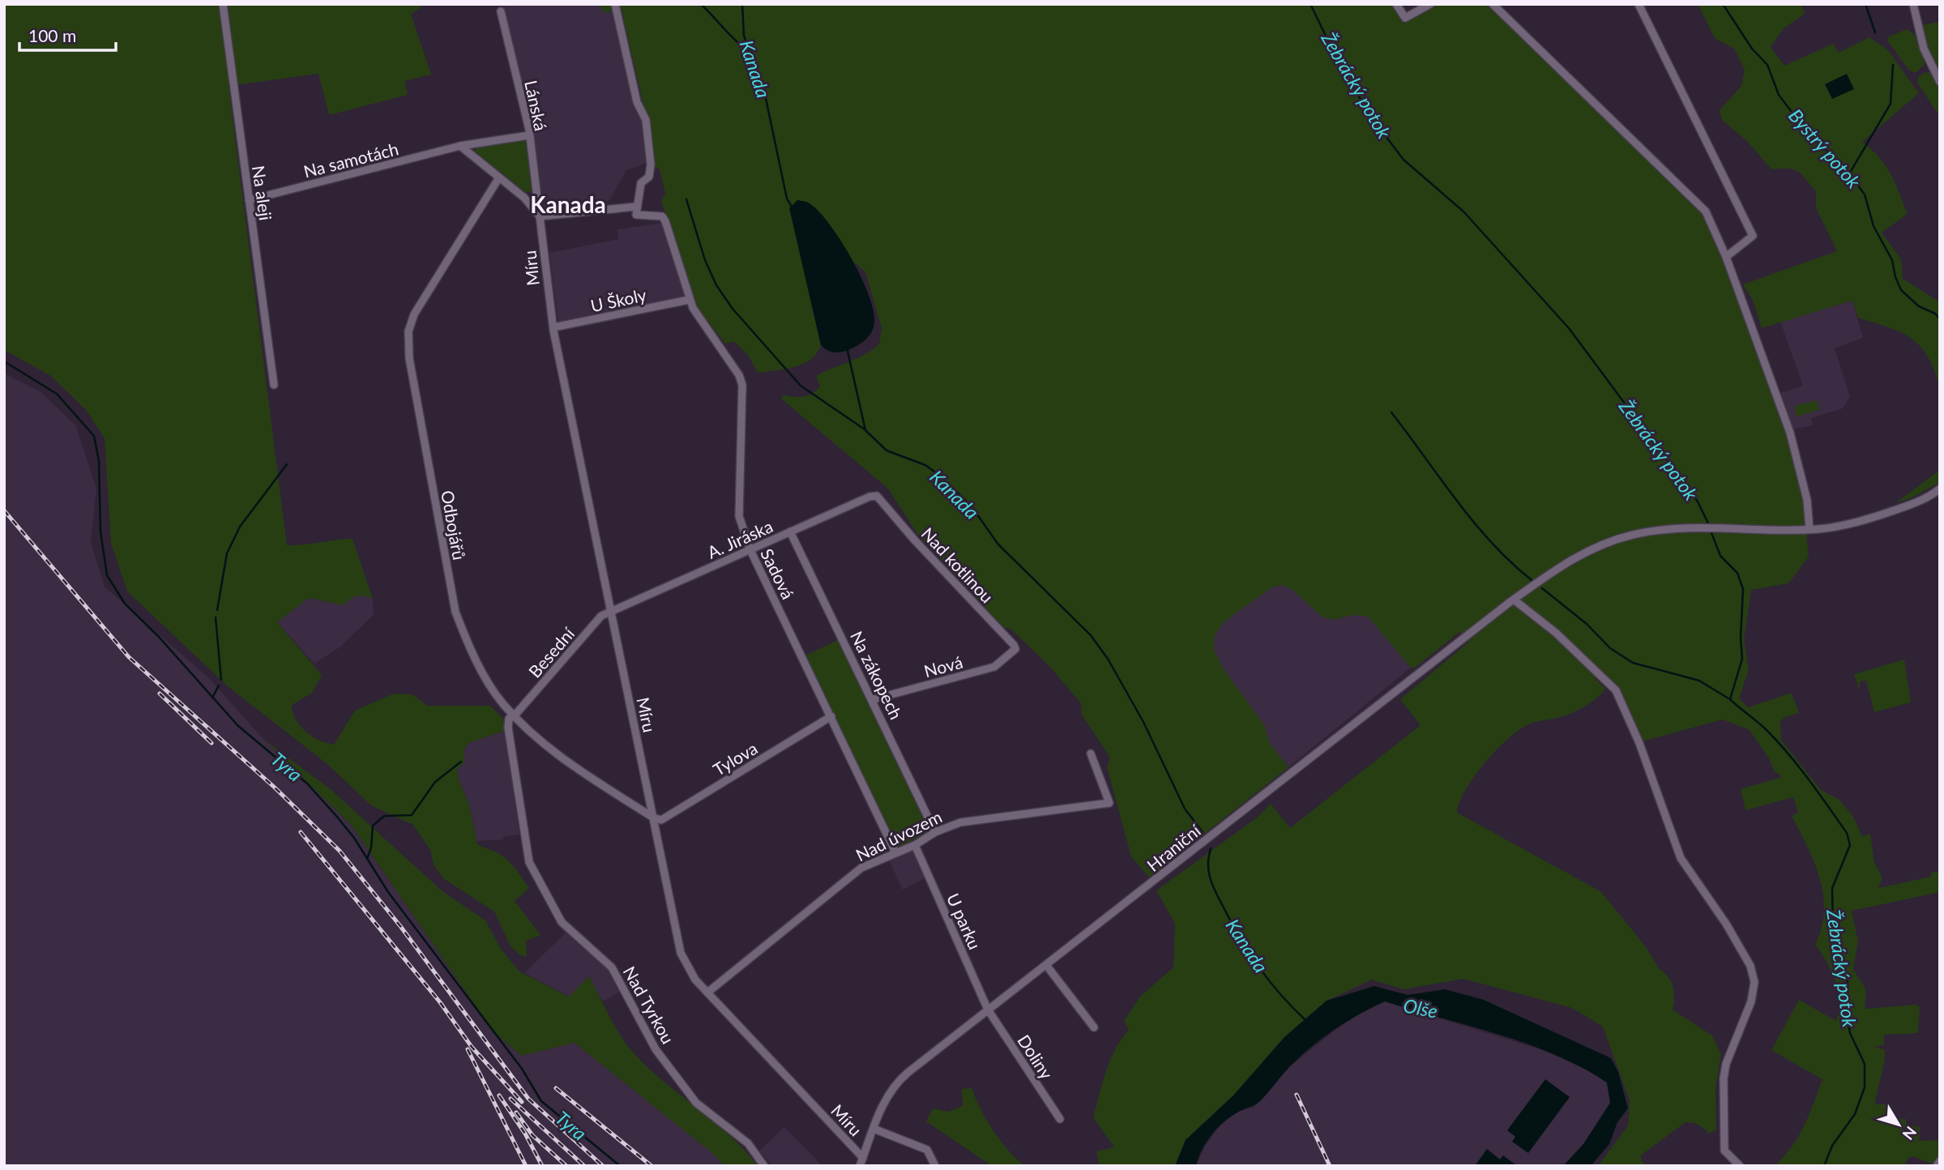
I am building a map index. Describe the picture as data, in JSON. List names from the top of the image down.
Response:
{
  "streets": {
    "street": [
      "Lánská",
      "Na samotách",
      "Na aleji",
      "Míru",
      "U Školy",
      "Odbojářů",
      "A. Jiráska",
      "Nad kotlinou",
      "Sadová",
      "Besední",
      "Nová",
      "Na zákopech",
      "Tylova",
      "Nad úvozem",
      "Hraniční",
      "U parku",
      "Nad Tyrkou",
      "Doliny"
    ]
  },
  "crossings": [
    ["Lánská", "Na samotách"],
    ["Lánská", "Míru"],
    ["Na samotách", "Na aleji"],
    ["Míru", "U Školy"],
    ["Míru", "Odbojářů"],
    ["Míru", "A. Jiráska"],
    ["Míru", "Besední"],
    ["Míru", "Tylova"],
    ["Míru", "Nad úvozem"],
    ["Míru", "Hraniční"],
    ["U Školy", "Sadová"],
    ["Odbojářů", "Besední"],
    ["Odbojářů", "Tylova"],
    ["Odbojářů", "Nad Tyrkou"],
    ["A. Jiráska", "Nad kotlinou"],
    ["A. Jiráska", "Sadová"],
    ["A. Jiráska", "Besední"],
    ["A. Jiráska", "Na zákopech"],
    ["Nad kotlinou", "Nová"],
    ["Sadová", "Tylova"],
    ["Sadová", "Nad úvozem"],
    ["Besední", "Nad Tyrkou"],
    ["Nová", "Na zákopech"],
    ["Na zákopech", "Nad úvozem"],
    ["Nad úvozem", "U parku"],
    ["Hraniční", "U parku"],
    ["Hraniční", "Doliny"],
    ["U parku", "Doliny"]
  ],
  "districts": ["Kanada"],
  "water": [
    "Kanada",
    "Žebrácký potok",
    "Bystrý potok",
    "Tyra",
    "Olše"
  ],
  "scale_bar": "100 m",
  "north": "bottom right"
}
